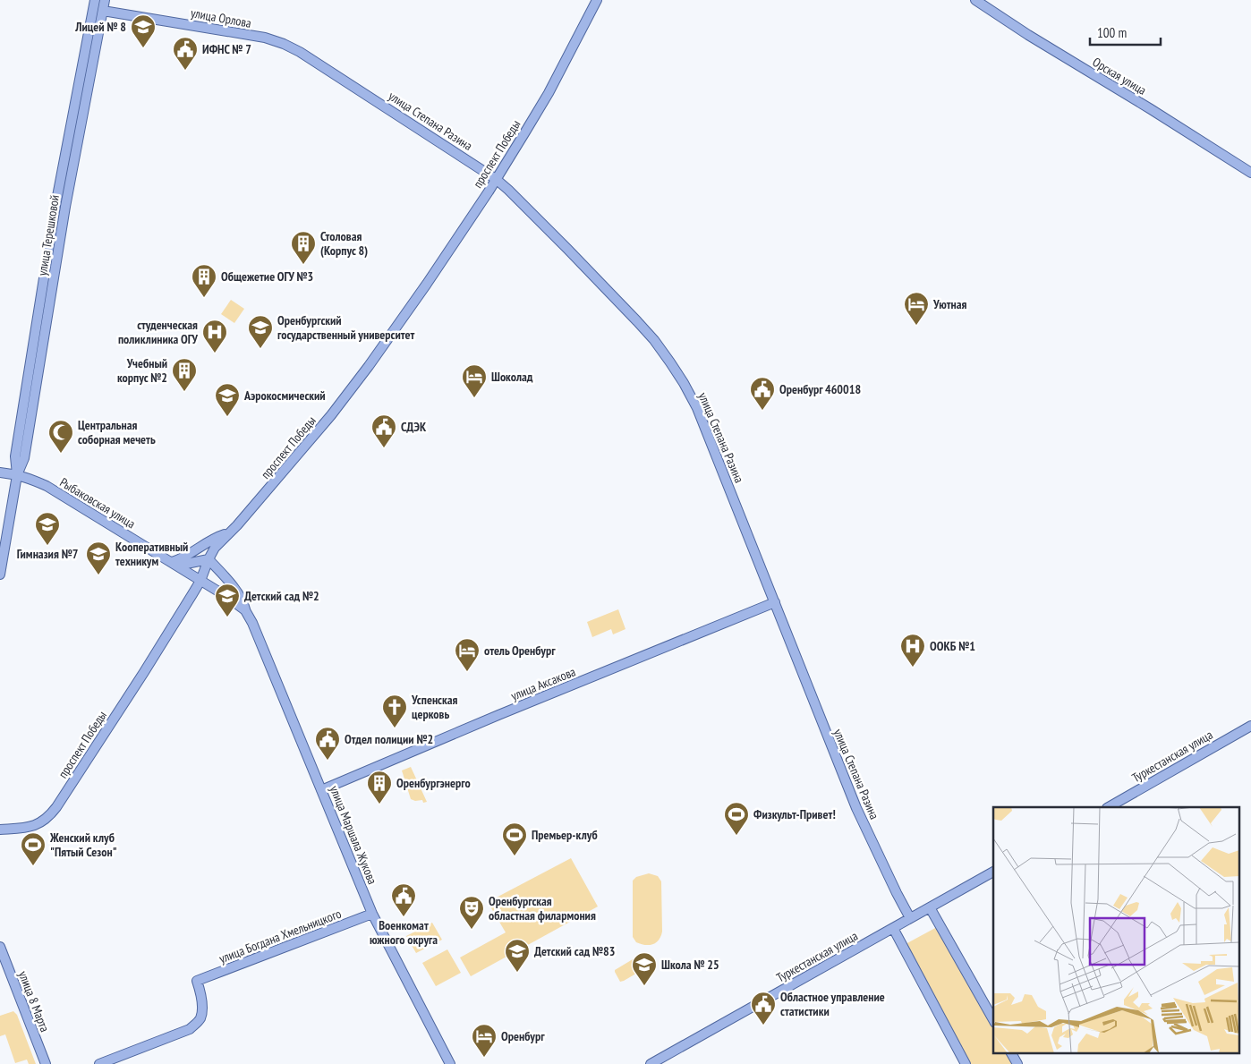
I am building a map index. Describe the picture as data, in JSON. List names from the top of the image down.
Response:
{
  "streets": {
    "main road": [
      "улица Орлова",
      "Орская улица",
      "улица Степана Разина",
      "проспект Победы",
      "улица Терешковой",
      "Рыбаковская улица",
      "улица Аксакова",
      "Туркестанская улица",
      "улица Маршала Жукова",
      "улица Богдана Хмельницкого",
      "улица 8 Марта"
    ]
  },
  "crossings": [
    ["улица Орлова", "улица Степана Разина"],
    ["улица Орлова", "улица Терешковой"],
    ["улица Степана Разина", "проспект Победы"],
    ["улица Степана Разина", "улица Аксакова"],
    ["улица Степана Разина", "Туркестанская улица"],
    ["проспект Победы", "Рыбаковская улица"],
    ["проспект Победы", "улица Маршала Жукова"],
    ["улица Терешковой", "Рыбаковская улица"],
    ["Рыбаковская улица", "улица Маршала Жукова"],
    ["улица Аксакова", "улица Маршала Жукова"],
    ["улица Маршала Жукова", "улица Богдана Хмельницкого"]
  ],
  "places": {
    "school or university": [
      "Лицей № 8",
      "Оренбургский государственный университет",
      "Аэрокосмический",
      "Гимназия №7",
      "Кооперативный техникум",
      "Детский сад №2",
      "Детский сад №83",
      "Школа № 25"
    ],
    "public building": [
      "ИФНС № 7",
      "Оренбург 460018",
      "СДЭК",
      "Отдел полиции №2",
      "Военкомат южного округа",
      "Областное управление статистики"
    ],
    "building": [
      "Столовая (Корпус 8)",
      "Общежетие ОГУ №3",
      "Учебный корпус №2",
      "Оренбургэнерго"
    ],
    "hotel": [
      "Уютная",
      "Шоколад",
      "отель Оренбург",
      "Оренбург"
    ],
    "hospital": ["студенческая поликлиника ОГУ", "ООКБ №1"],
    "mosque": ["Центральная соборная мечеть"],
    "church": ["Успенская церковь"],
    "sports": ["Физкульт-Привет!", "Премьер-клуб", "Женский клуб \"Пятый Сезон\""],
    "theatre": ["Оренбургская областная филармония"]
  },
  "scale_bar": "100 m"
}
